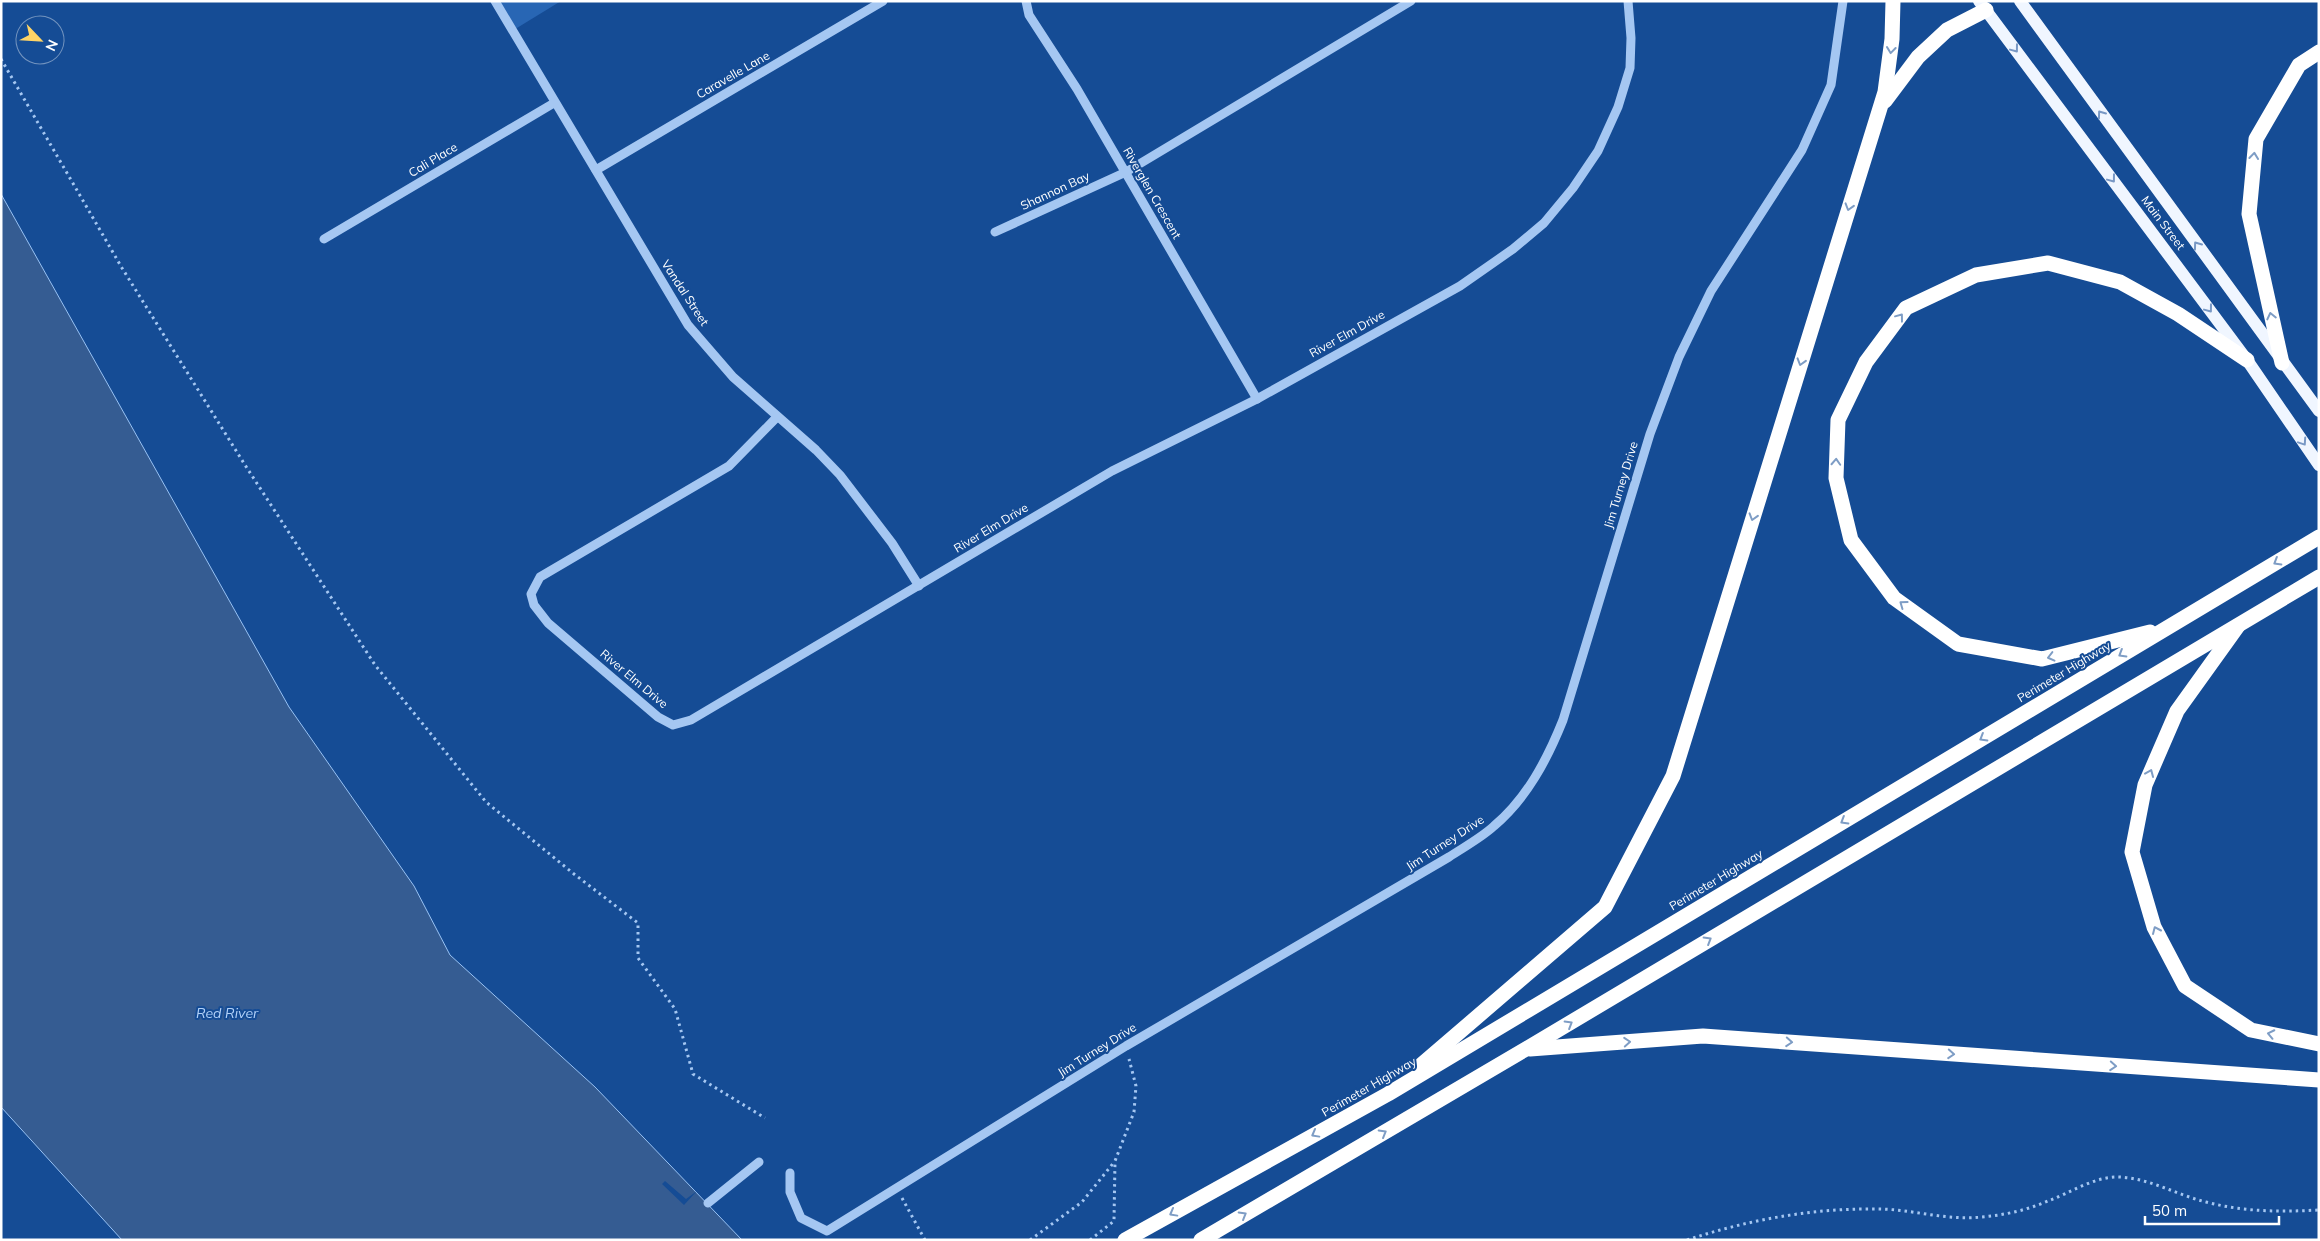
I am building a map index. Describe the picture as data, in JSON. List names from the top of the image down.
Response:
{
  "streets": {
    "highway": ["Perimeter Highway"],
    "main road": ["Main Street"],
    "street": [
      "Caravelle Lane",
      "Cali Place",
      "Shannon Bay",
      "Riverglen Crescent",
      "Vandal Street",
      "River Elm Drive",
      "Jim Turney Drive"
    ]
  },
  "crossings": [
    ["Caravelle Lane", "Vandal Street"],
    ["Cali Place", "Vandal Street"],
    ["Shannon Bay", "Riverglen Crescent"],
    ["Riverglen Crescent", "River Elm Drive"],
    ["Vandal Street", "River Elm Drive"]
  ],
  "water": ["Red River"],
  "scale_bar": "50 m",
  "north": "bottom right"
}
